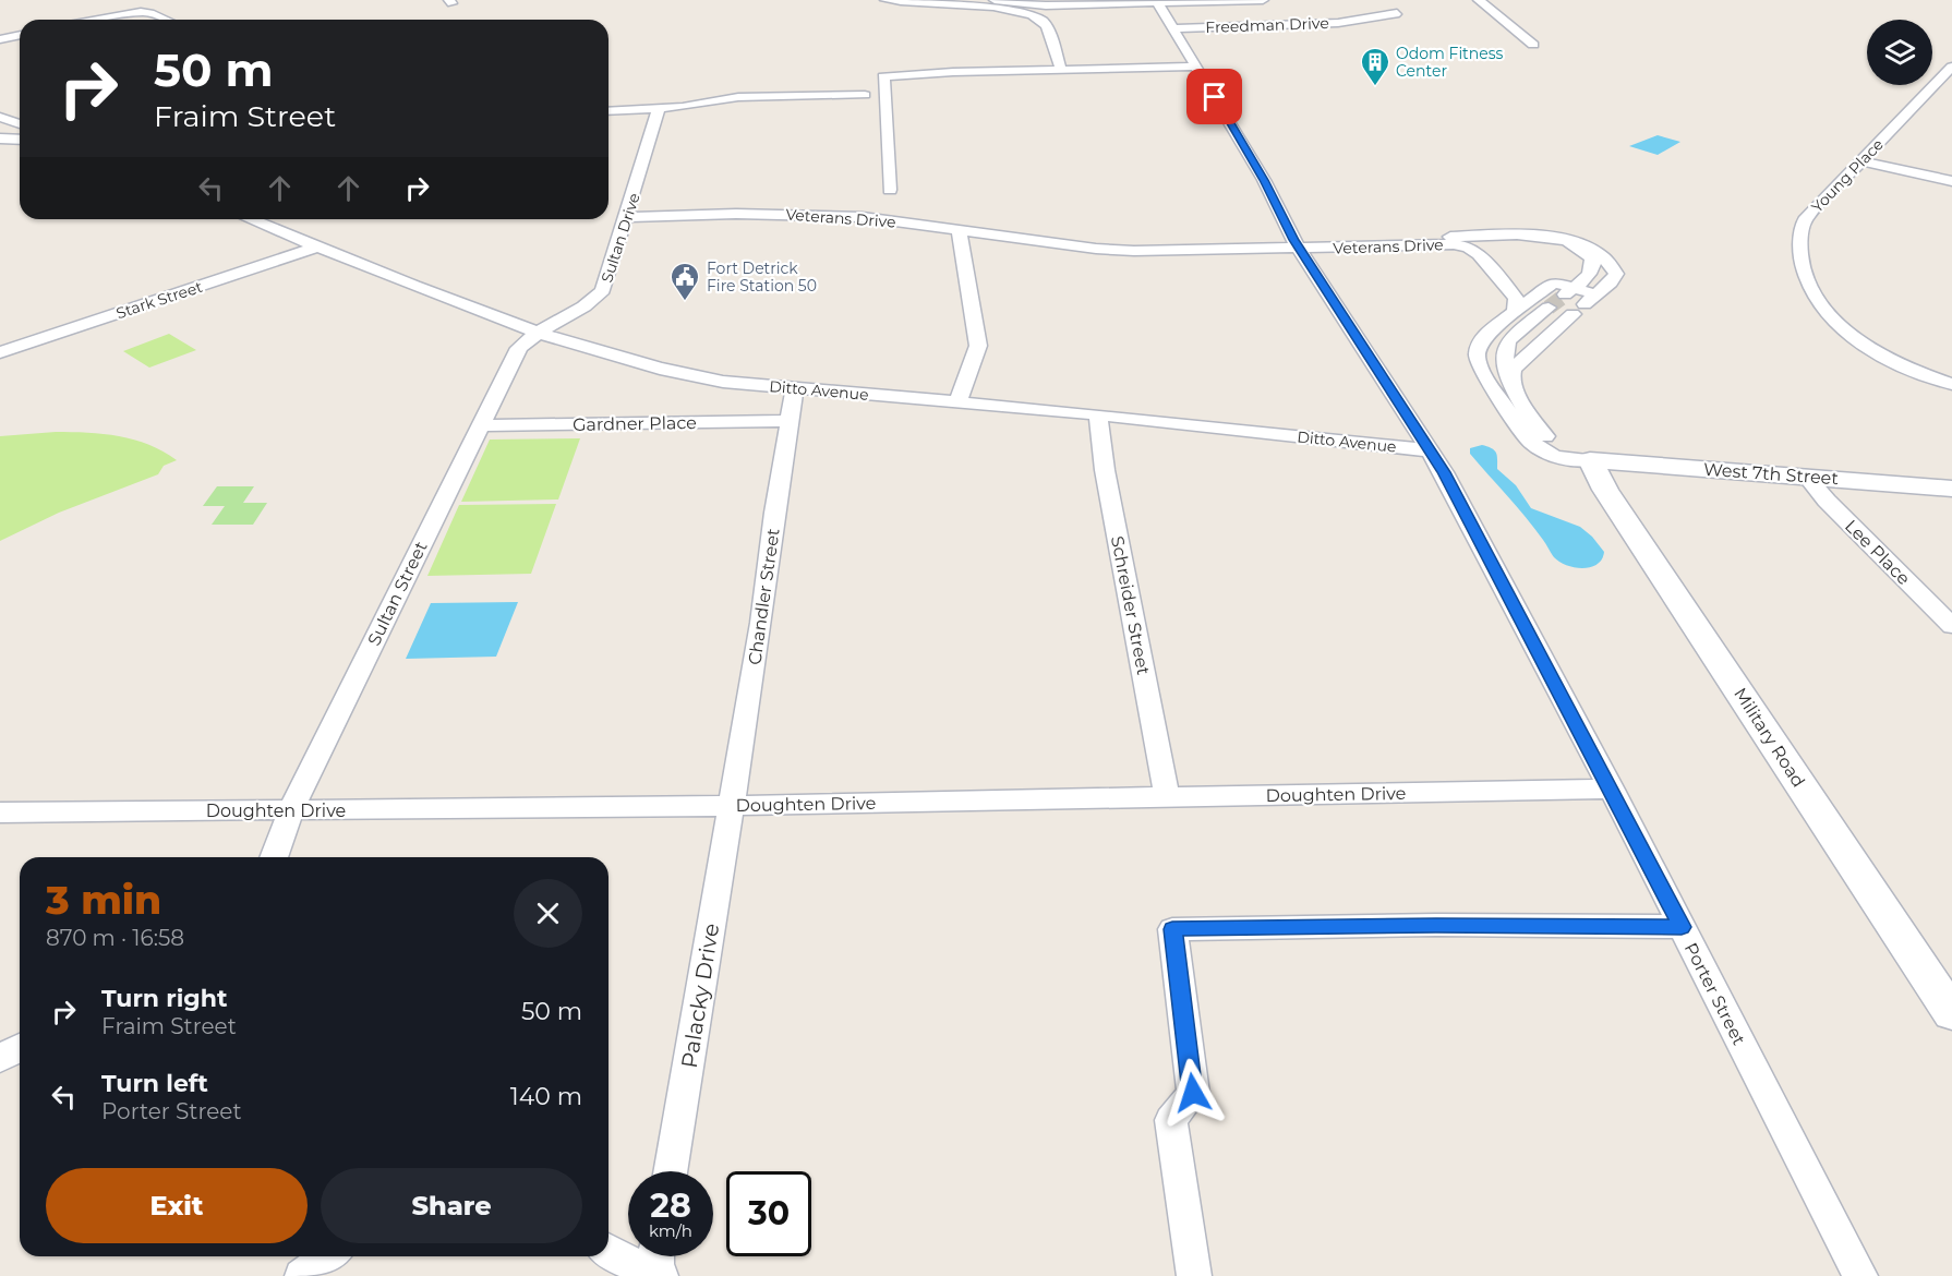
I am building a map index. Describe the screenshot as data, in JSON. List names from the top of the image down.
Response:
{
  "streets": {
    "street": [
      "Freedman Drive",
      "Young Place",
      "Veterans Drive",
      "Sultan Drive",
      "Stark Street",
      "Ditto Avenue",
      "Gardner Place",
      "West 7th Street",
      "Lee Place",
      "Sultan Street",
      "Chandler Street",
      "Schreider Street",
      "Military Road",
      "Doughten Drive",
      "Porter Street",
      "Palacky Drive"
    ]
  },
  "crossings": [
    ["Freedman Drive", "Porter Street"],
    ["Veterans Drive", "Sultan Drive"],
    ["Veterans Drive", "Porter Street"],
    ["Sultan Drive", "Ditto Avenue"],
    ["Sultan Drive", "Sultan Street"],
    ["Stark Street", "Ditto Avenue"],
    ["Ditto Avenue", "Sultan Street"],
    ["Ditto Avenue", "Chandler Street"],
    ["Ditto Avenue", "Schreider Street"],
    ["Ditto Avenue", "Porter Street"],
    ["Gardner Place", "Sultan Street"],
    ["Gardner Place", "Chandler Street"],
    ["West 7th Street", "Lee Place"],
    ["West 7th Street", "Military Road"],
    ["Sultan Street", "Doughten Drive"],
    ["Chandler Street", "Doughten Drive"],
    ["Chandler Street", "Palacky Drive"],
    ["Schreider Street", "Doughten Drive"],
    ["Doughten Drive", "Porter Street"],
    ["Doughten Drive", "Palacky Drive"]
  ],
  "places": {
    "building": ["Odom Fitness Center"],
    "public building": ["Fort Detrick Fire Station 50"]
  },
  "page": {
    "turn": ["50 m", "Fraim Street"],
    "heading": ["3 min", "870 m · 16:58"],
    "list": [
      {
        "name": "Turn right",
        "note": "Fraim Street",
        "value": "50 m"
      },
      {
        "name": "Turn left",
        "note": "Porter Street",
        "value": "140 m"
      }
    ],
    "buttons": ["Exit", "Share"],
    "speed": "28 km/h",
    "limit": "30"
  }
}
